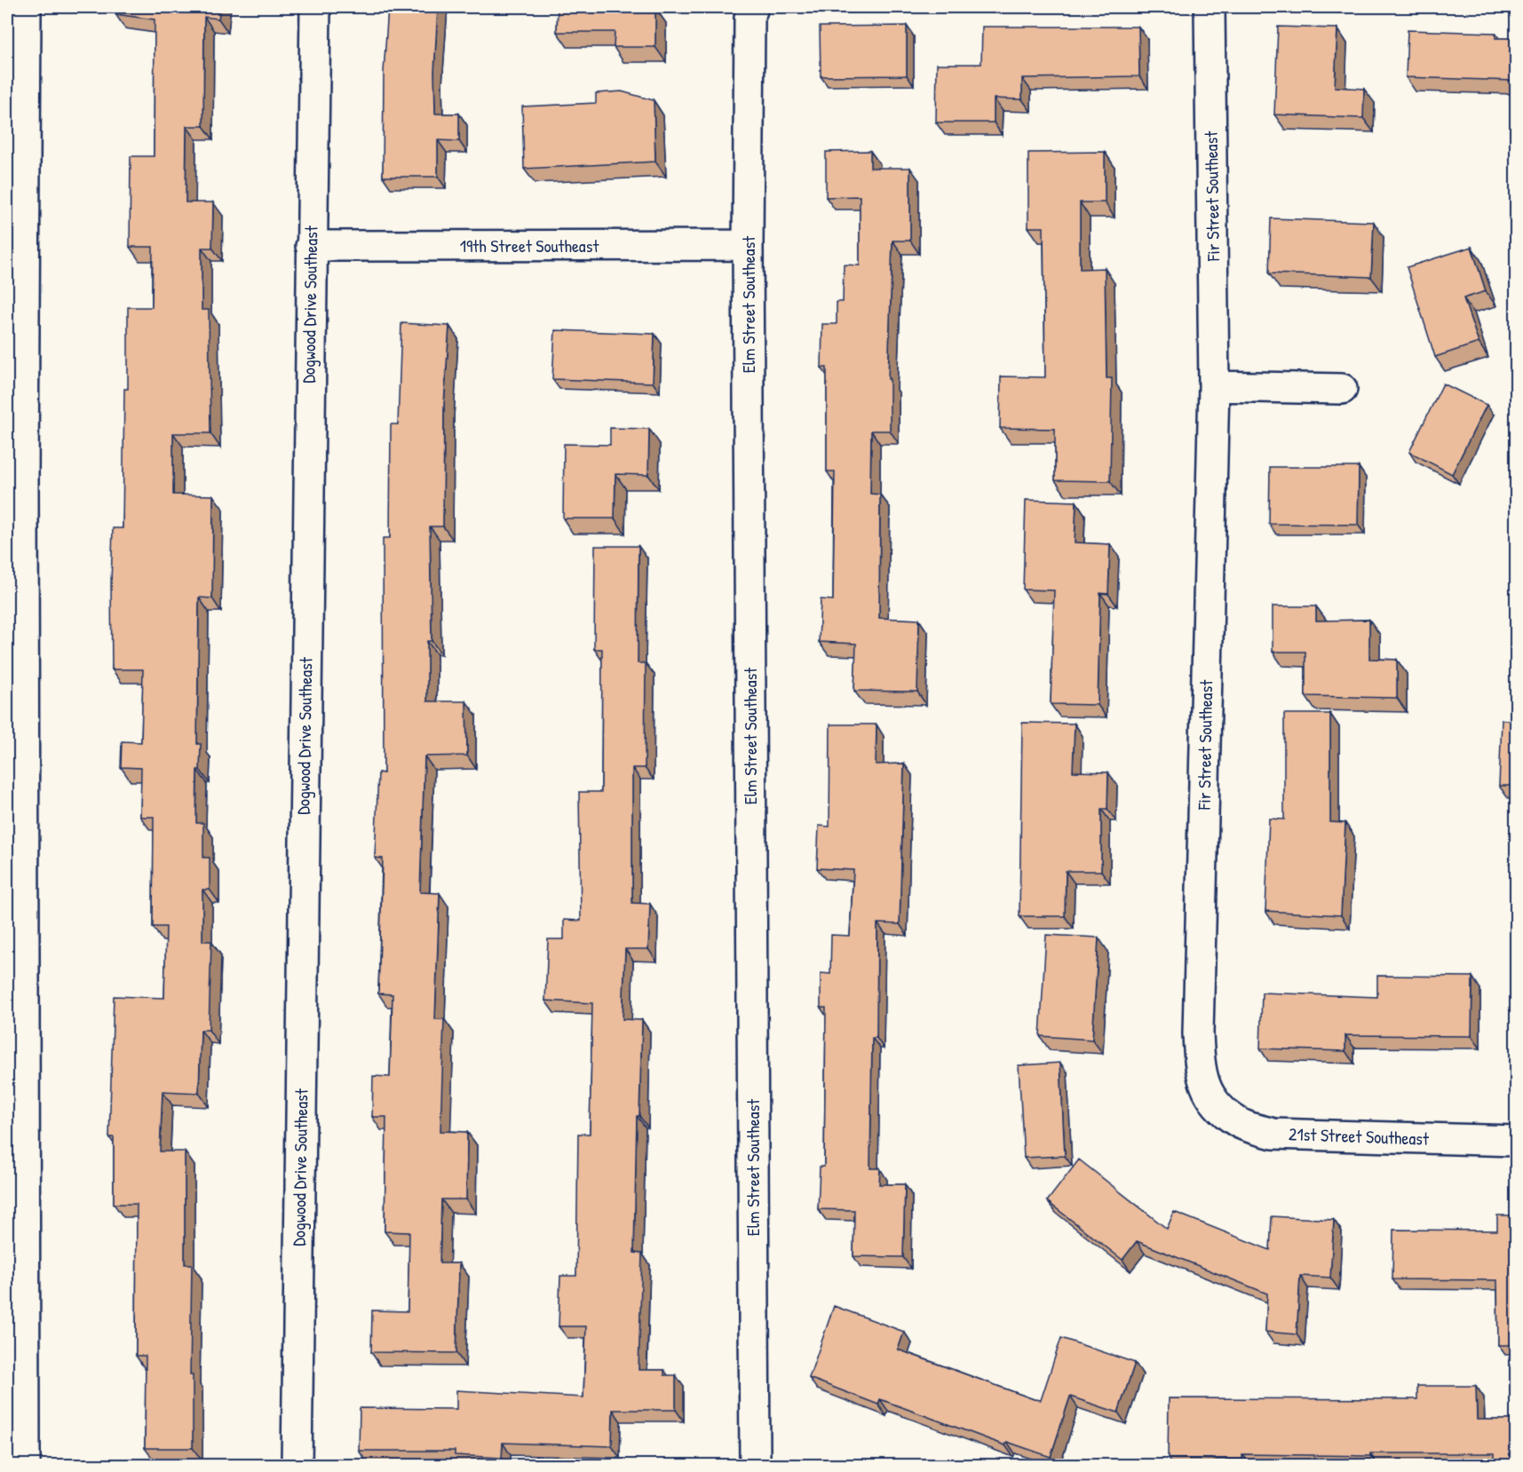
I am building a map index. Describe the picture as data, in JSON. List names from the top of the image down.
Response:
{
  "streets": {
    "street": [
      "Fir Street Southeast",
      "19th Street Southeast",
      "Dogwood Drive Southeast",
      "Elm Street Southeast",
      "21st Street Southeast"
    ]
  },
  "crossings": [
    ["Fir Street Southeast", "21st Street Southeast"],
    ["19th Street Southeast", "Dogwood Drive Southeast"],
    ["19th Street Southeast", "Elm Street Southeast"]
  ]
}
